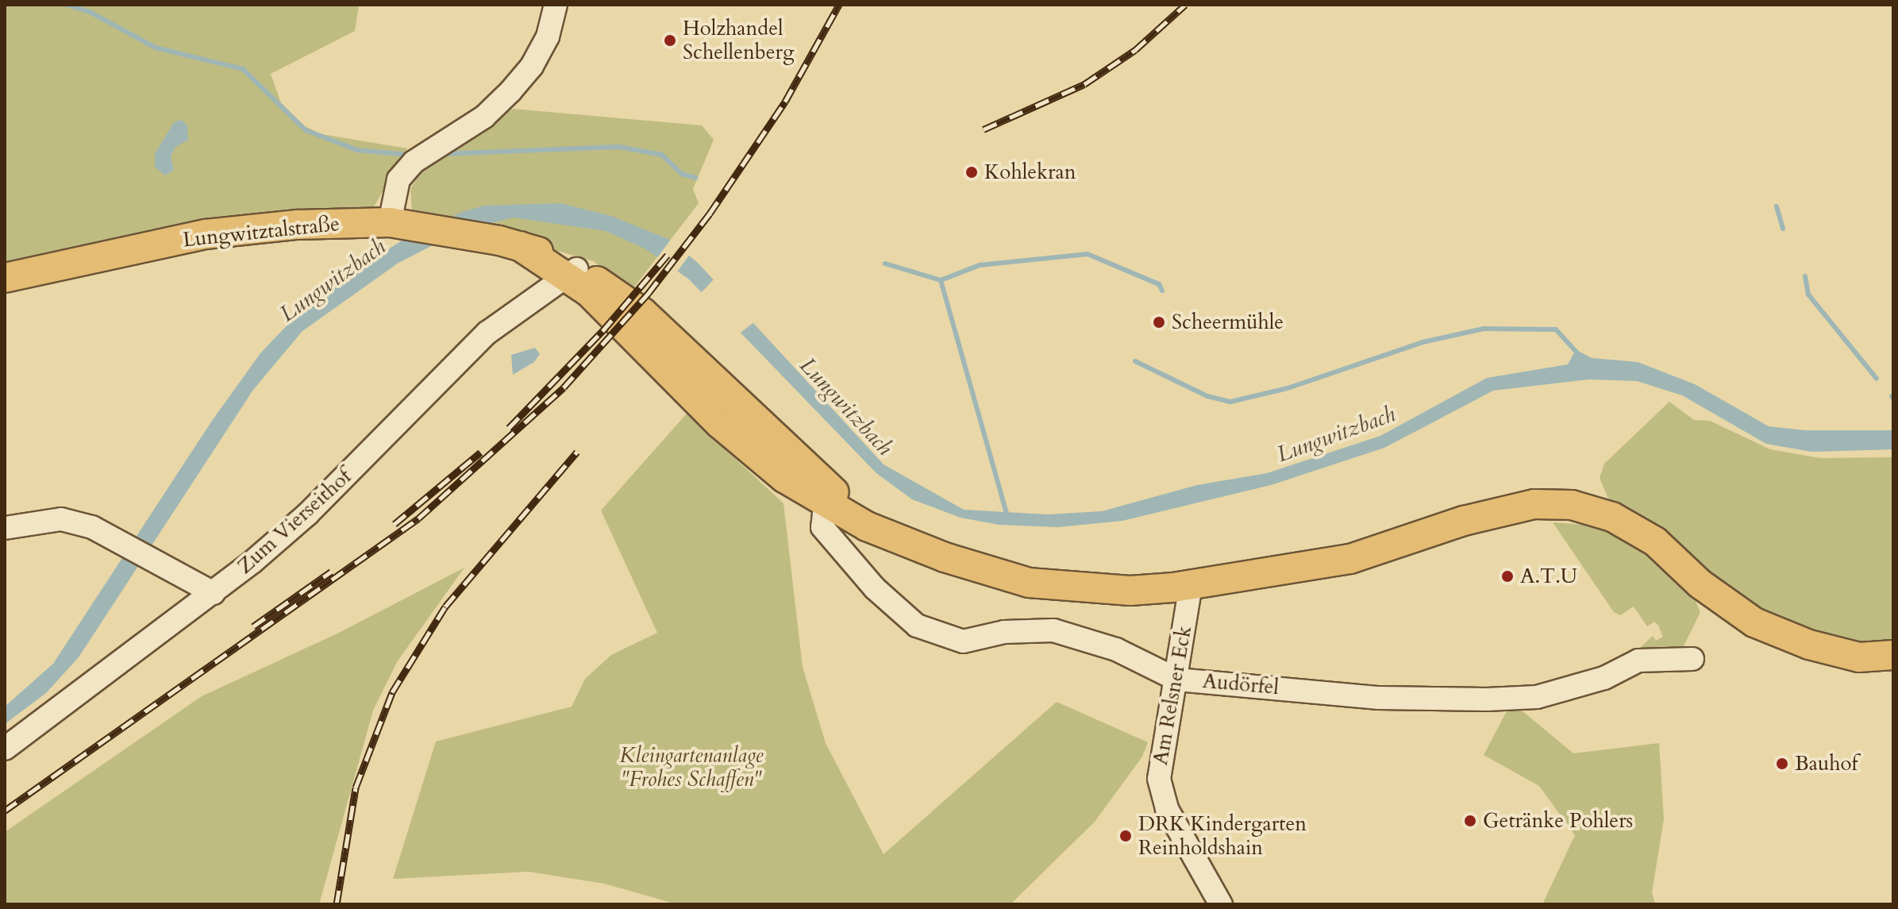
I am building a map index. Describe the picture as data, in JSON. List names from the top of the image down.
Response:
{
  "streets": {
    "main road": ["Lungwitztalstraße"],
    "street": ["Zum Vierseithof", "Audörfel", "Am Relsner Eck"]
  },
  "crossings": [
    ["Lungwitztalstraße", "Zum Vierseithof"],
    ["Audörfel", "Am Relsner Eck"]
  ],
  "water": ["Lungwitzbach"],
  "parks": ["Kleingartenanlage \"Frohes Schaffen\""],
  "places": [
    "Holzhandel Schellenberg",
    "Kohlekran",
    "Scheermühle",
    "A.T.U",
    "Bauhof",
    "Getränke Pohlers",
    "DRK Kindergarten Reinholdshain"
  ]
}
